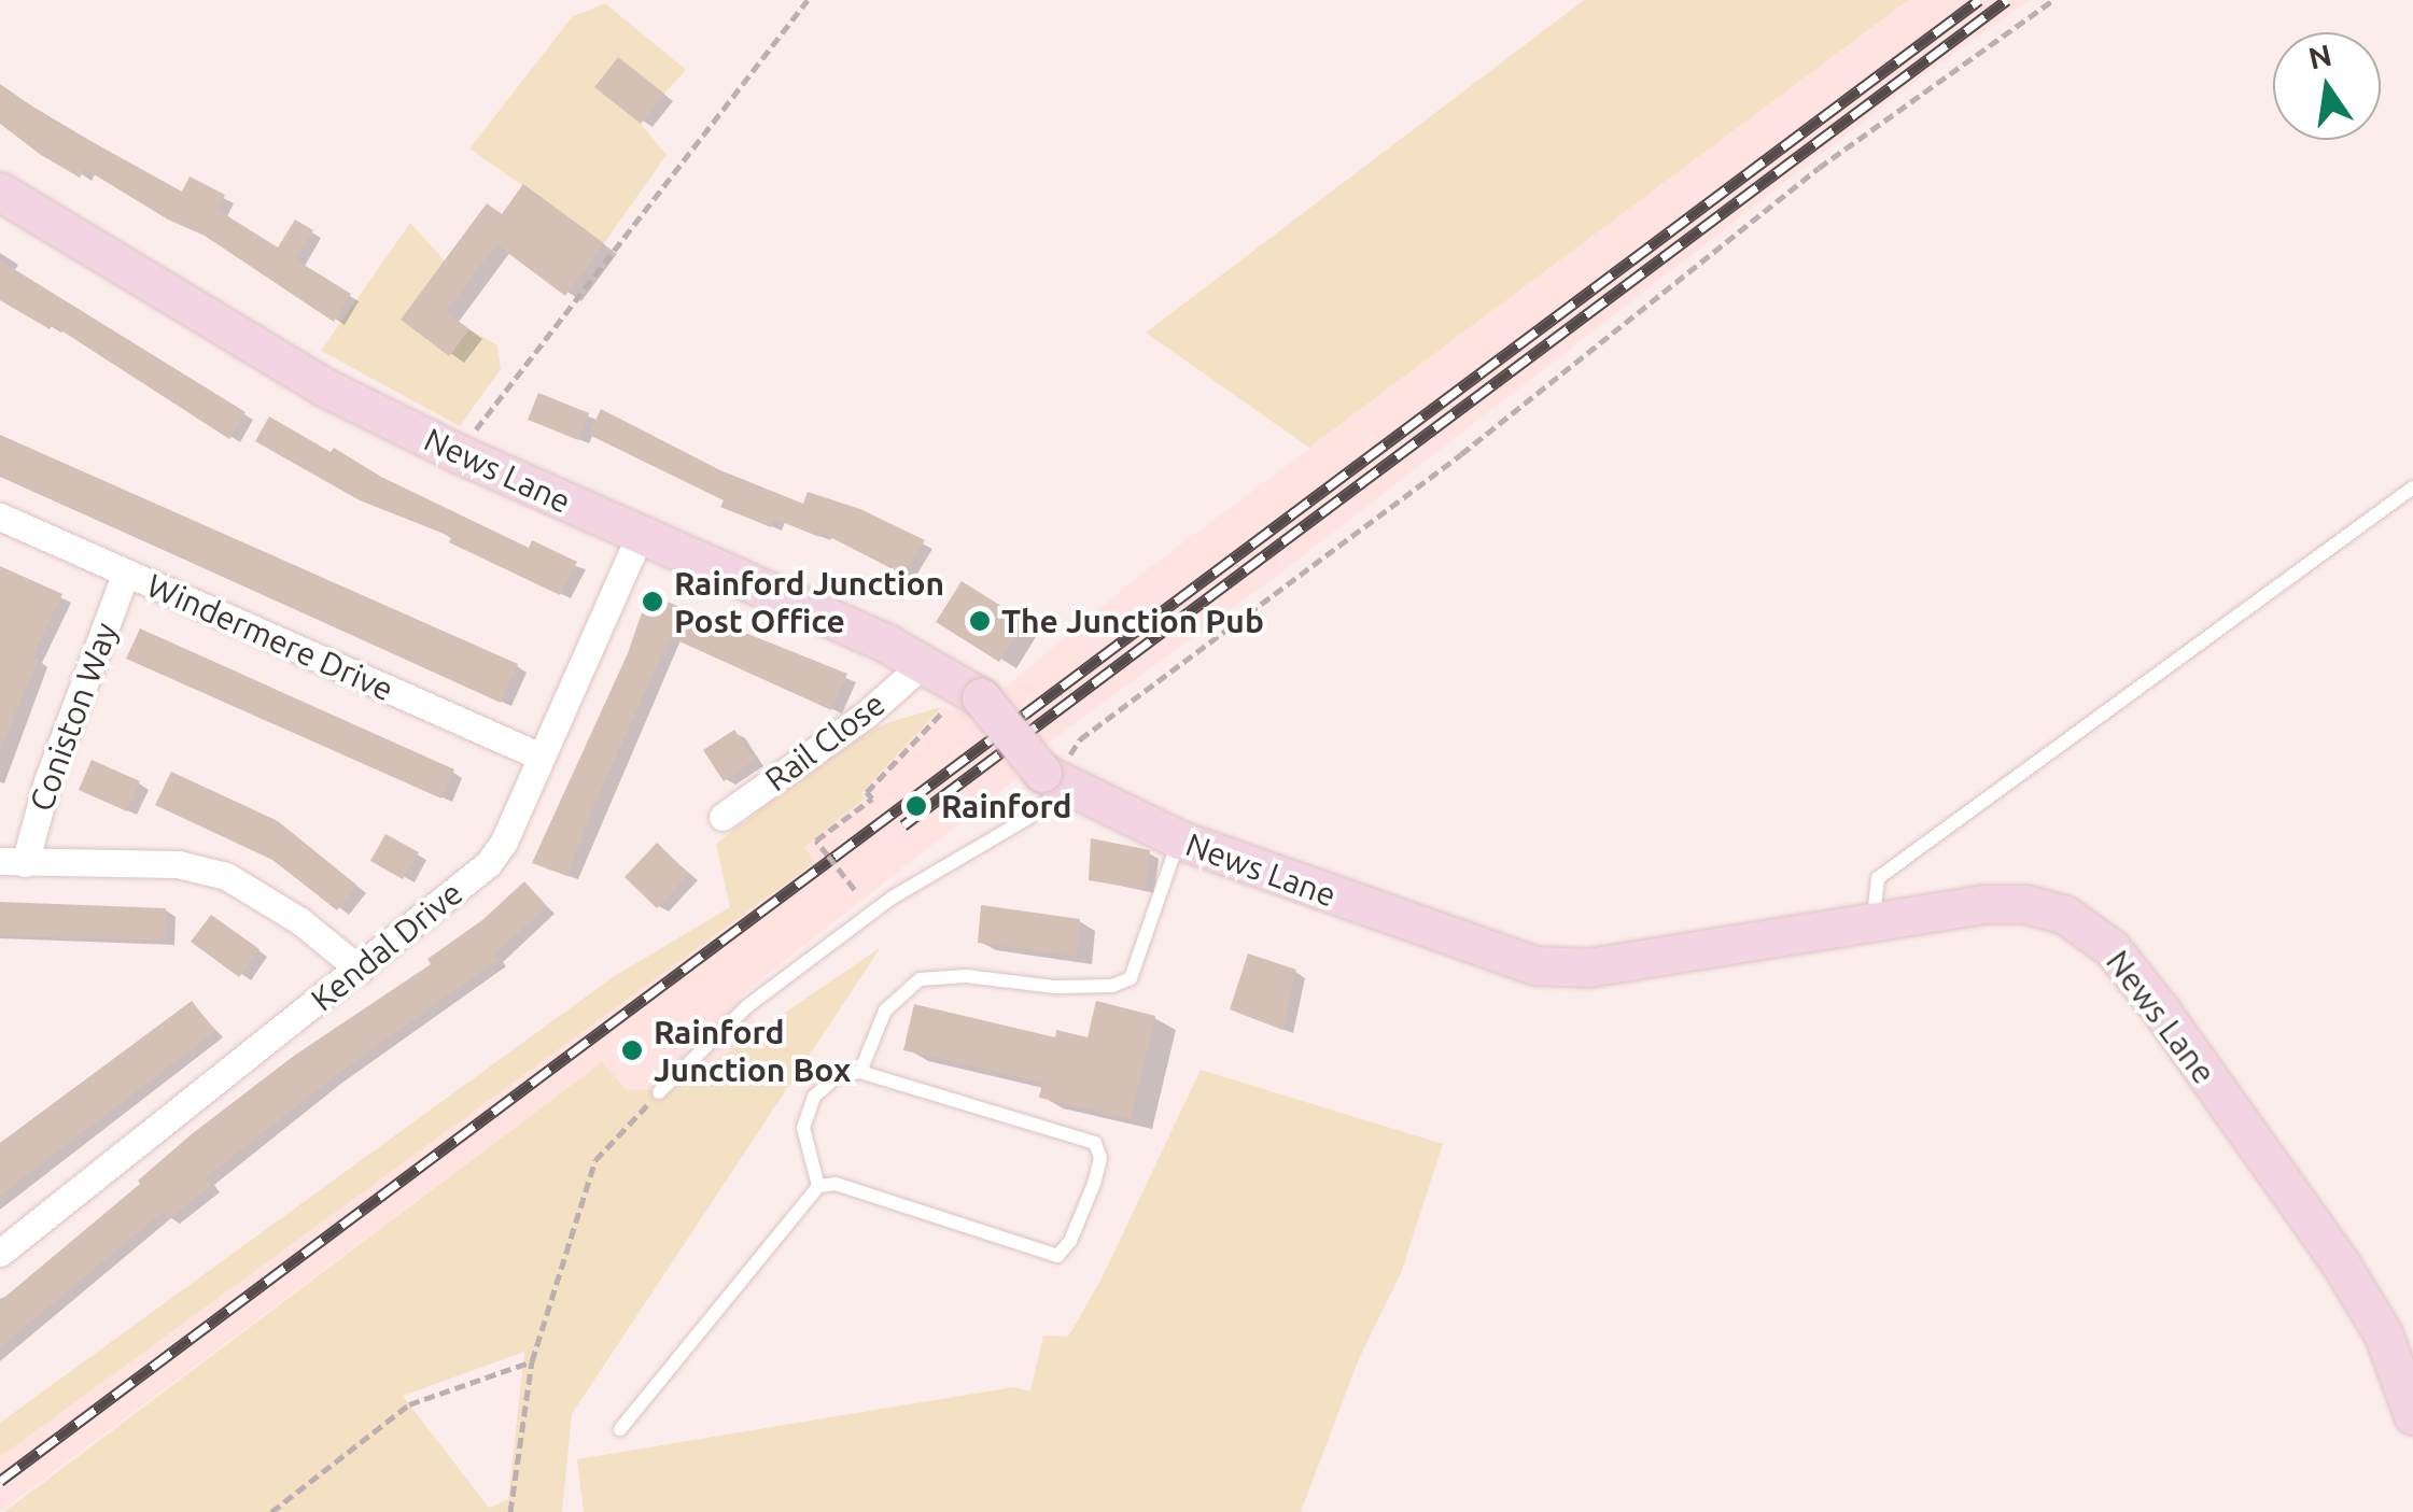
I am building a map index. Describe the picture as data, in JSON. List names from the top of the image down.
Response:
{
  "streets": {
    "street": [
      "News Lane",
      "Windermere Drive",
      "Coniston Way",
      "Rail Close",
      "Kendal Drive"
    ]
  },
  "crossings": [
    ["News Lane", "Rail Close"],
    ["News Lane", "Kendal Drive"],
    ["Windermere Drive", "Coniston Way"],
    ["Windermere Drive", "Kendal Drive"]
  ],
  "places": [
    "Rainford Junction Post Office",
    "The Junction Pub",
    "Rainford",
    "Rainford Junction Box"
  ],
  "north": "top"
}
